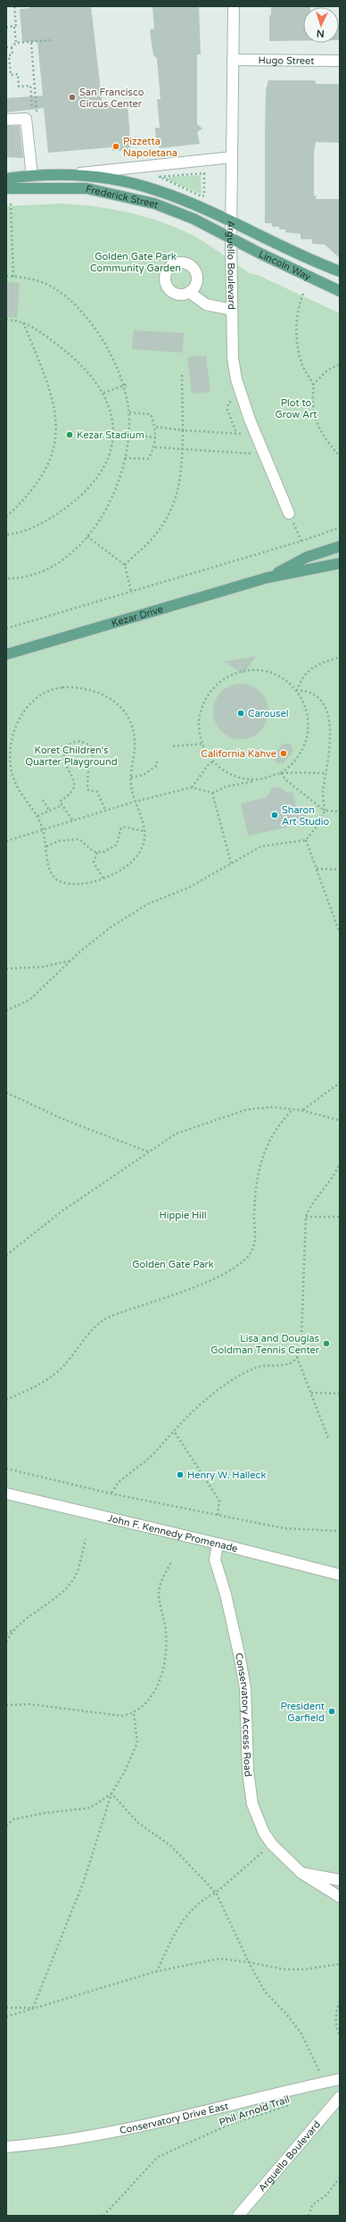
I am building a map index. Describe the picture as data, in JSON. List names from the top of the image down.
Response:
{
  "streets": {
    "main road": ["Frederick Street", "Lincoln Way", "Kezar Drive"],
    "street": [
      "Hugo Street",
      "Arguello Boulevard",
      "John F. Kennedy Promenade",
      "Conservatory Access Road",
      "Conservatory Drive East"
    ],
    "path": ["Phil Arnold Trail"]
  },
  "crossings": [
    ["Hugo Street", "Arguello Boulevard"],
    ["Frederick Street", "Arguello Boulevard"],
    ["Frederick Street", "Lincoln Way"],
    ["Arguello Boulevard", "Lincoln Way"],
    ["John F. Kennedy Promenade", "Conservatory Access Road"]
  ],
  "parks": [
    "Golden Gate Park Community Garden",
    "Plot to Grow Art",
    "Koret Children's Quarter Playground",
    "Hippie Hill",
    "Golden Gate Park"
  ],
  "places": [
    "San Francisco Circus Center",
    "Pizzetta Napoletana",
    "Kezar Stadium",
    "Carousel",
    "California Kahve",
    "Sharon Art Studio",
    "Lisa and Douglas Goldman Tennis Center",
    "Henry W. Halleck",
    "President Garfield"
  ],
  "north": "bottom"
}
